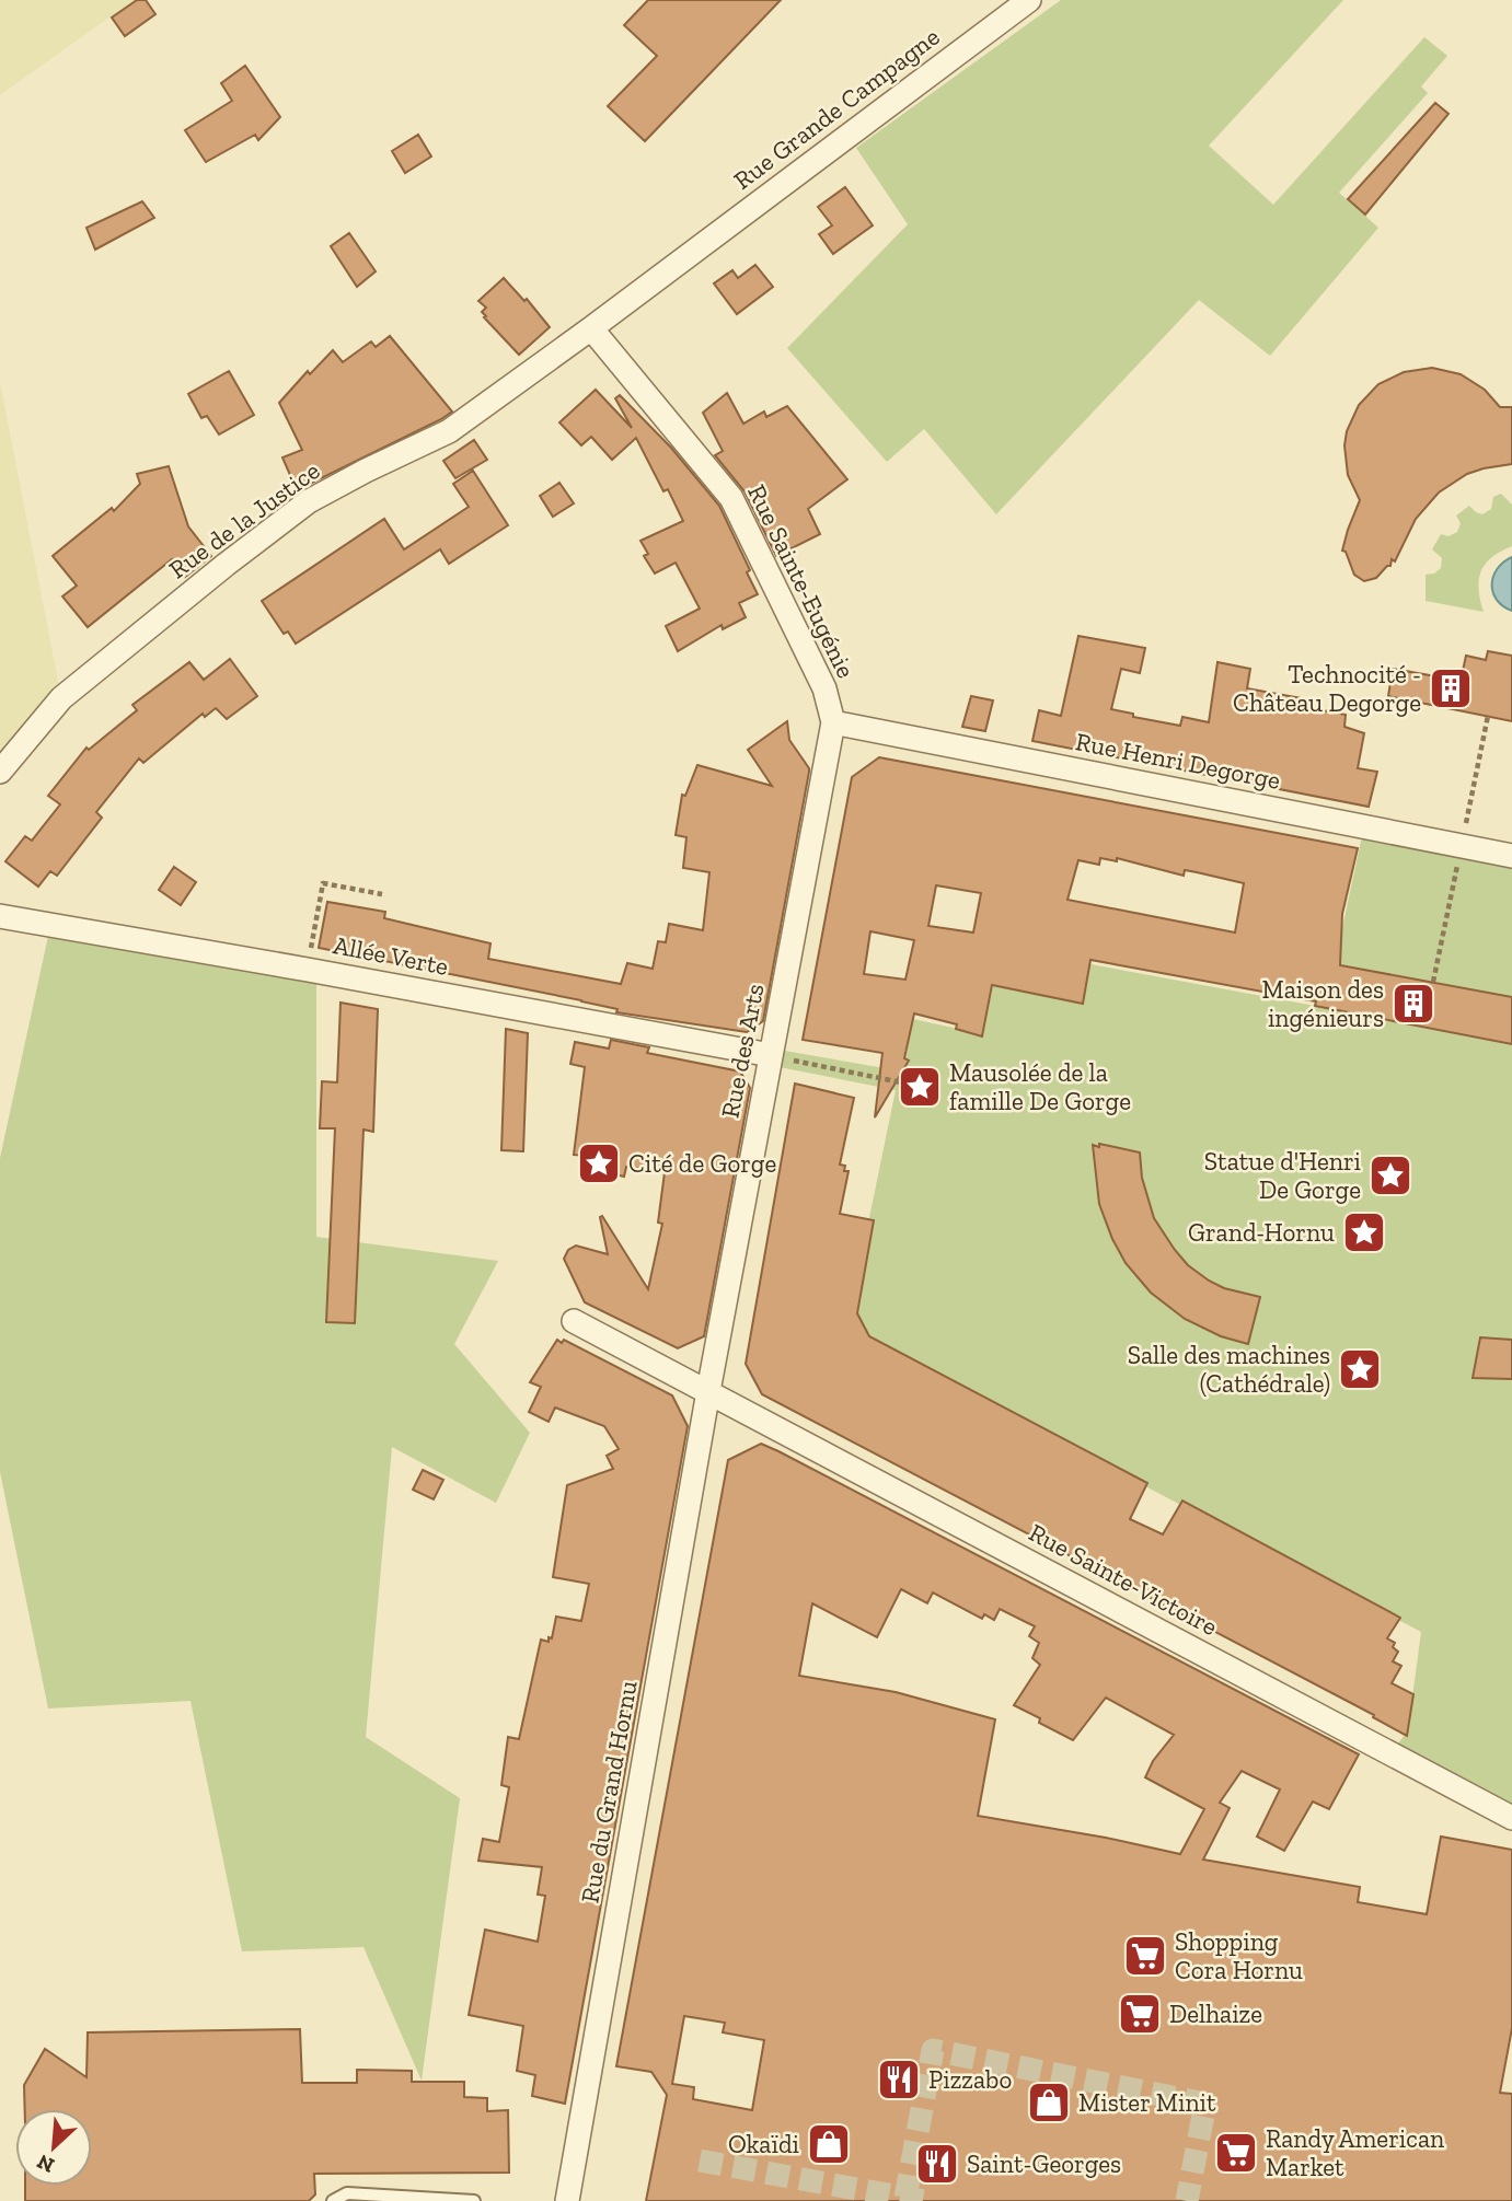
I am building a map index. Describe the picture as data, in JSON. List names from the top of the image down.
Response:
{
  "streets": {
    "street": [
      "Rue Grande Campagne",
      "Rue de la Justice",
      "Rue Sainte-Eugénie",
      "Rue Henri Degorge",
      "Allée Verte",
      "Rue des Arts",
      "Rue Sainte-Victoire",
      "Rue du Grand Hornu"
    ]
  },
  "crossings": [
    ["Rue Grande Campagne", "Rue de la Justice"],
    ["Rue Grande Campagne", "Rue Sainte-Eugénie"],
    ["Rue de la Justice", "Rue Sainte-Eugénie"],
    ["Rue Sainte-Eugénie", "Rue Henri Degorge"],
    ["Rue Sainte-Eugénie", "Rue des Arts"],
    ["Rue Henri Degorge", "Rue des Arts"],
    ["Allée Verte", "Rue des Arts"],
    ["Rue des Arts", "Rue Sainte-Victoire"],
    ["Rue des Arts", "Rue du Grand Hornu"],
    ["Rue Sainte-Victoire", "Rue du Grand Hornu"]
  ],
  "places": {
    "building": ["Technocité - Château Degorge", "Maison des ingénieurs"],
    "place": [
      "Mausolée de la famille De Gorge",
      "Cité de Gorge",
      "Statue d'Henri De Gorge",
      "Grand-Hornu",
      "Salle des machines (Cathédrale)"
    ],
    "supermarket": ["Shopping Cora Hornu", "Delhaize", "Randy American Market"],
    "restaurant": ["Pizzabo", "Saint-Georges"],
    "shop": ["Mister Minit", "Okaïdi"]
  },
  "north": "bottom left"
}
